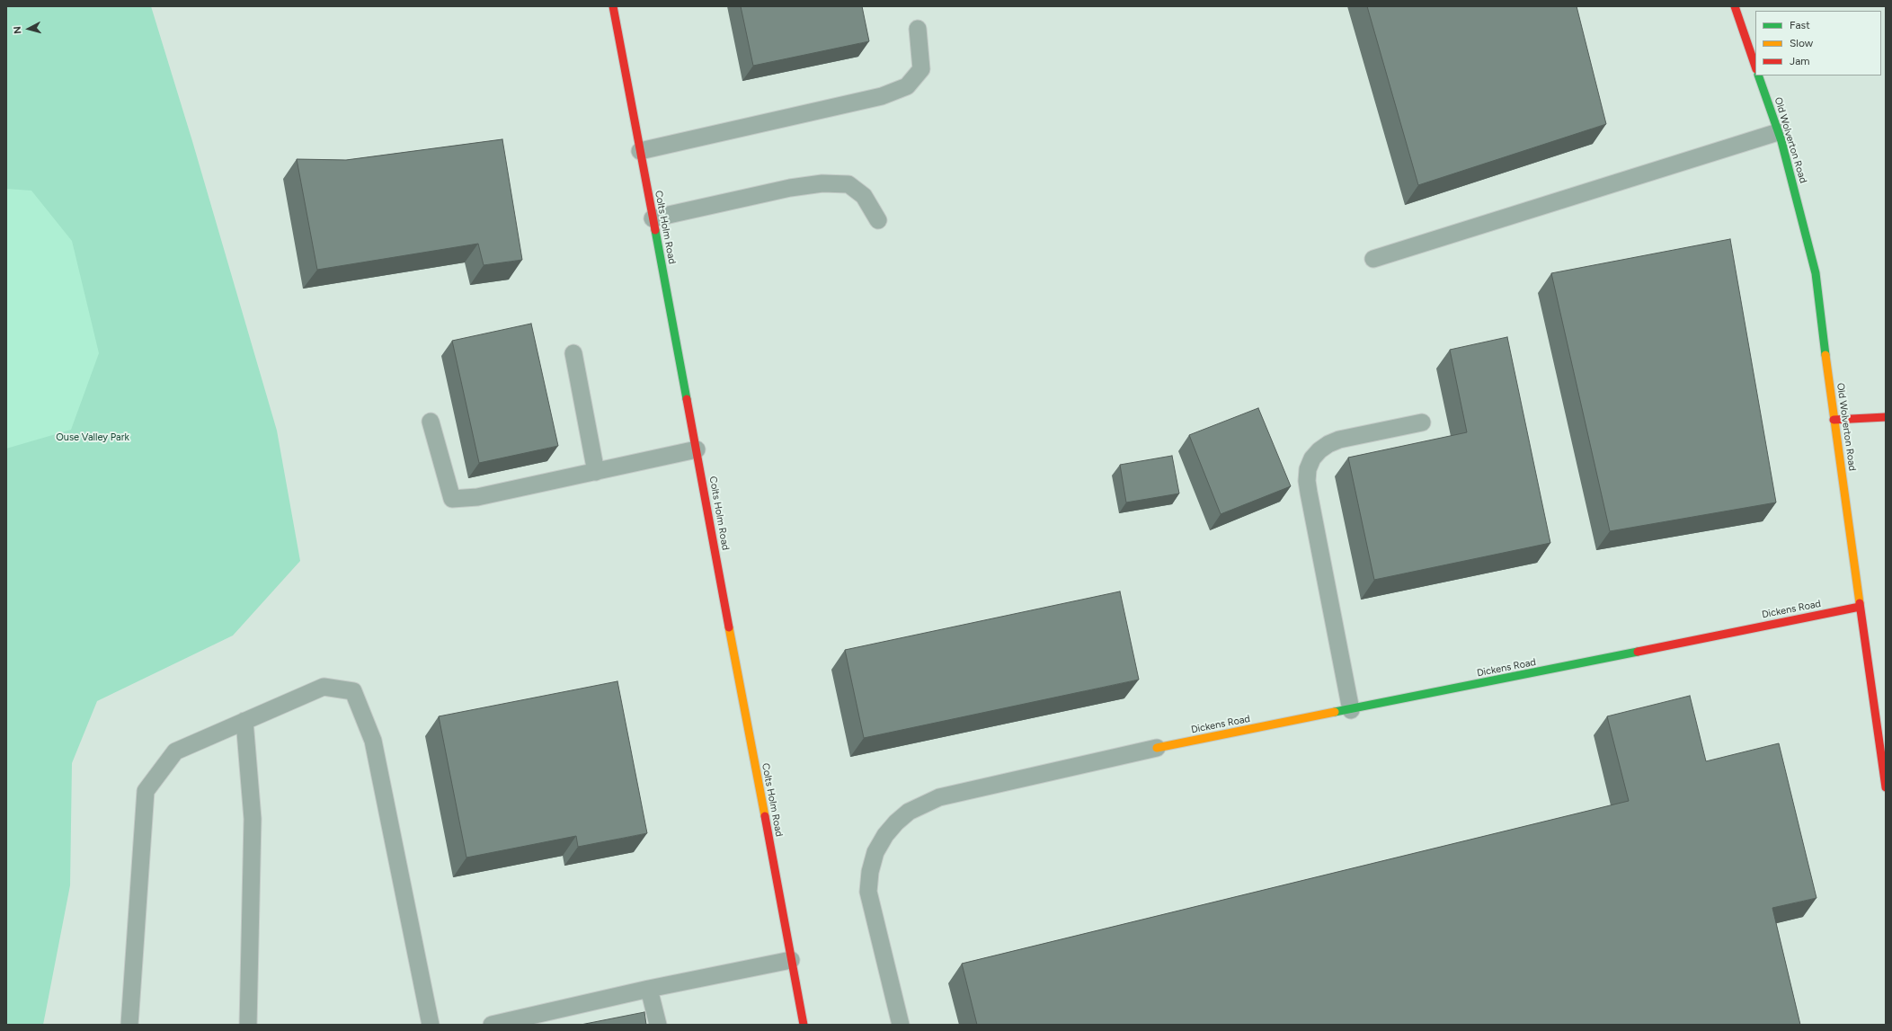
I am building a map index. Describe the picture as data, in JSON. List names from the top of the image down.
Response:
{
  "streets": {
    "street": ["Old Wolverton Road", "Colts Holm Road", "Dickens Road"]
  },
  "crossings": [
    ["Old Wolverton Road", "Dickens Road"]
  ],
  "parks": ["Ouse Valley Park"],
  "legend": ["Fast", "Slow", "Jam"],
  "north": "left"
}
